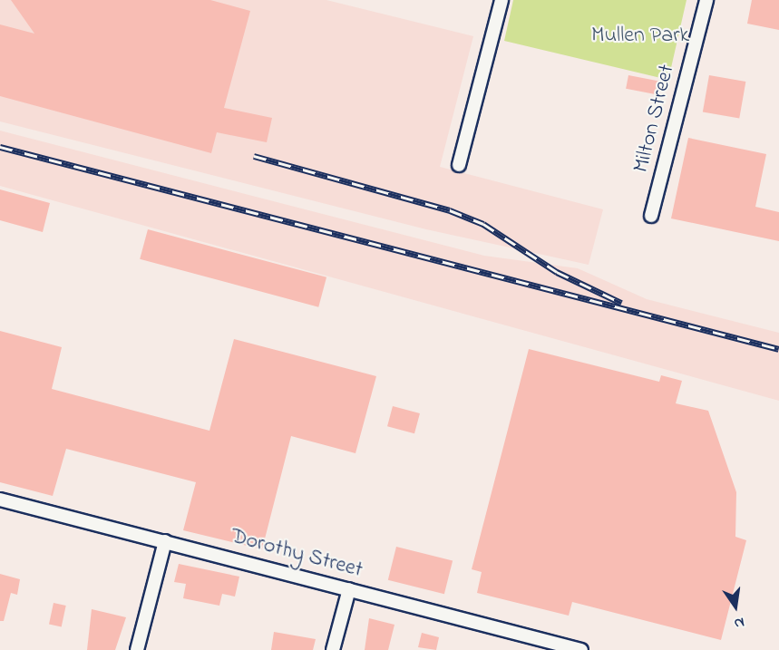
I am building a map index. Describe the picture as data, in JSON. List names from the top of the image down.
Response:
{
  "streets": {
    "street": ["Milton Street", "Dorothy Street"]
  },
  "parks": ["Mullen Park"],
  "north": "bottom"
}
